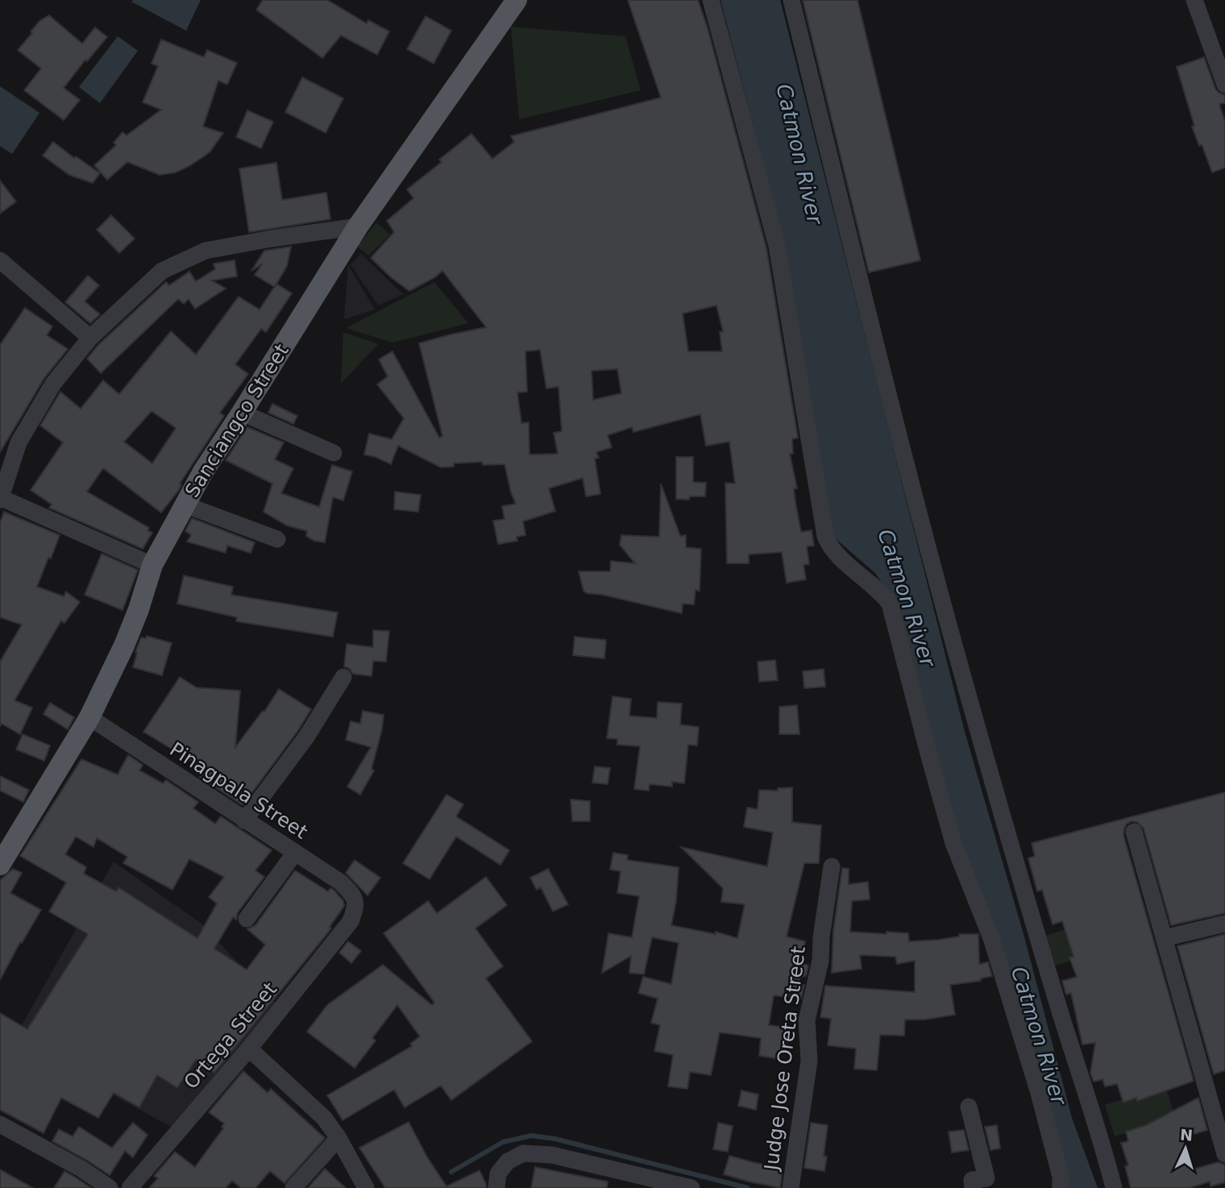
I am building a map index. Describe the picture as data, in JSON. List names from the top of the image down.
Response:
{
  "streets": {
    "main road": ["Sanciangco Street"],
    "street": ["Pinagpala Street", "Ortega Street", "Judge Jose Oreta Street"]
  },
  "crossings": [
    ["Sanciangco Street", "Pinagpala Street"],
    ["Pinagpala Street", "Ortega Street"]
  ],
  "water": ["Catmon River"],
  "north": "top"
}
